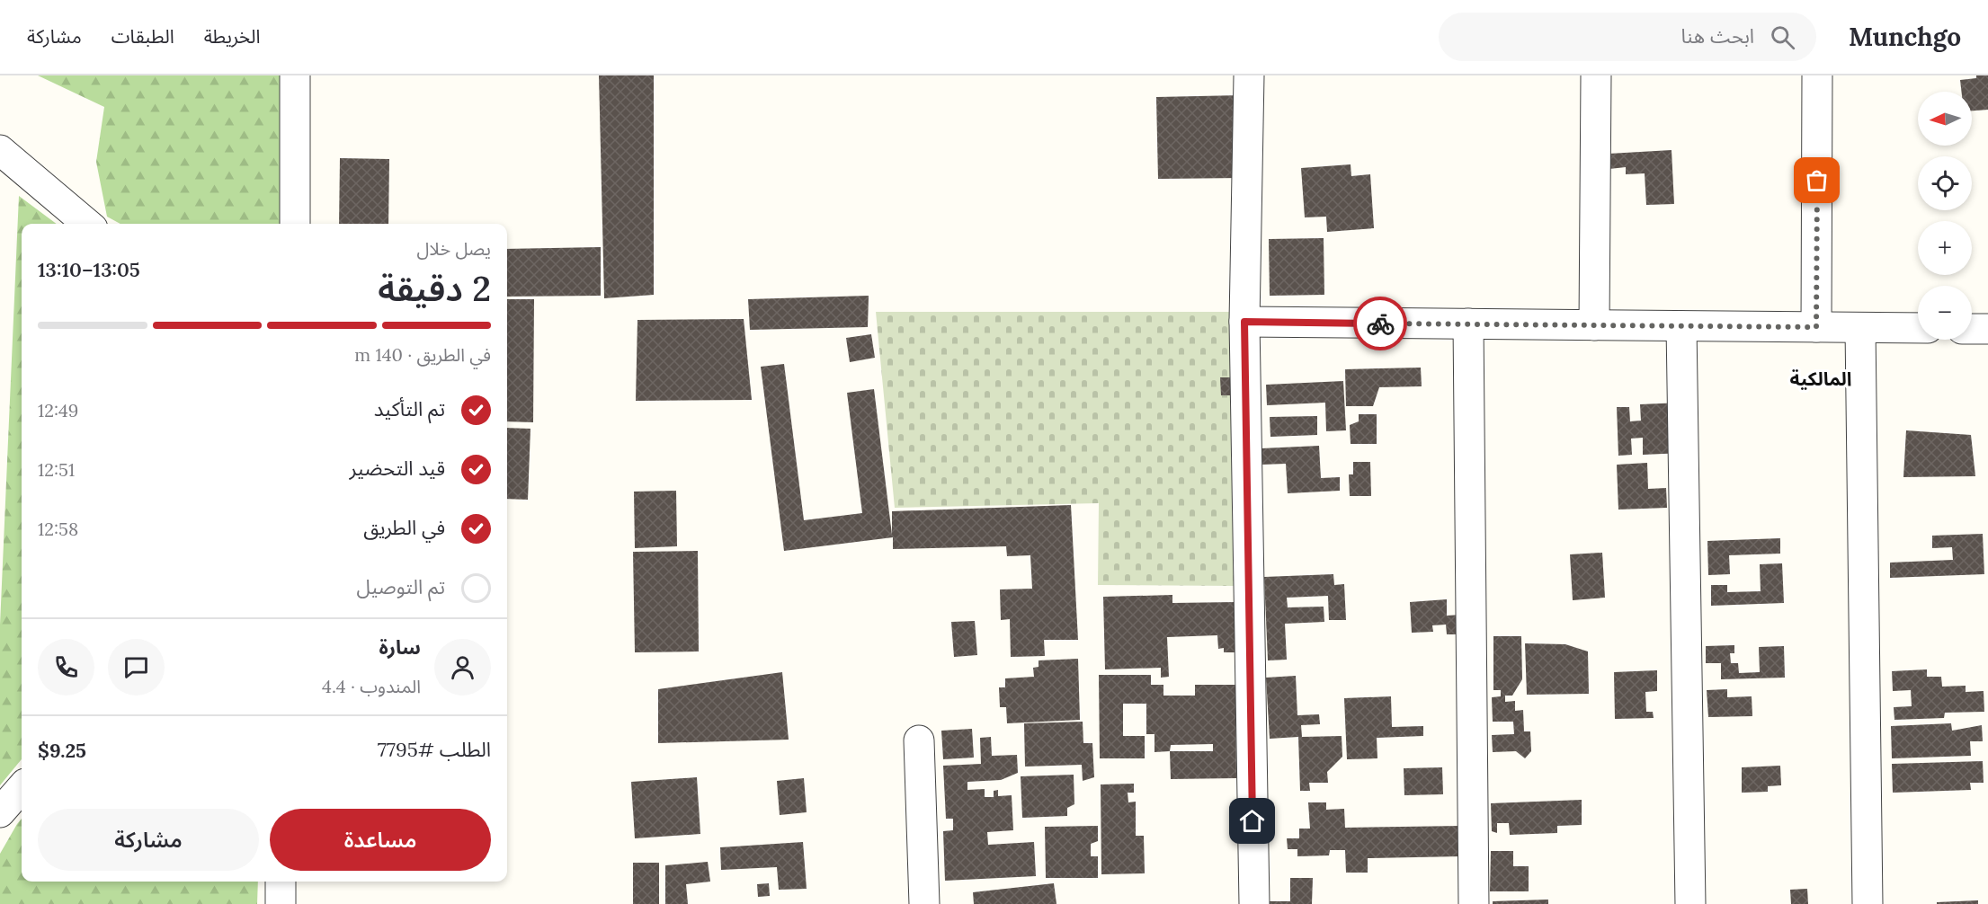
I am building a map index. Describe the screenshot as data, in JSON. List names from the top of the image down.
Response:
{
  "districts": ["المالكية"],
  "north": "left",
  "page": {
    "header": "Munchgo",
    "search": "ابحث هنا",
    "nav": ["الخريطة", "الطبقات", "مشاركة"],
    "map_buttons": ["+", "−"],
    "heading": ["2 دقيقة", "يصل خلال", "13:05–13:10"],
    "panel": [
      "سارة",
      "المندوب · 4.4",
      "الطلب #7795",
      "$9.25"
    ],
    "bar": "في الطريق · 140 m",
    "list": [
      ["تم التأكيد", "12:49"],
      ["قيد التحضير", "12:51"],
      ["في الطريق", "12:58"],
      "تم التوصيل"
    ],
    "buttons": ["مساعدة", "مشاركة"]
  }
}
